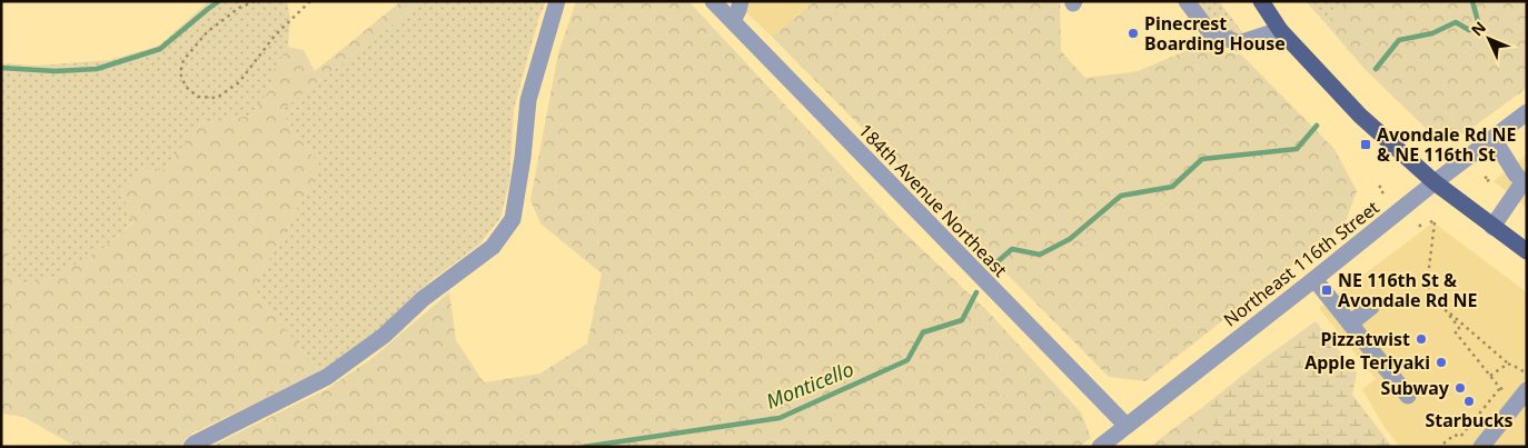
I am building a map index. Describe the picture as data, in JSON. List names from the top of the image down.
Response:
{
  "streets": {
    "street": ["184th Avenue Northeast", "Northeast 116th Street"]
  },
  "crossings": [
    ["184th Avenue Northeast", "Northeast 116th Street"]
  ],
  "water": ["Monticello"],
  "places": {
    "other": [
      "Pinecrest Boarding House",
      "Pizzatwist",
      "Apple Teriyaki",
      "Subway",
      "Starbucks"
    ],
    "transit": ["Avondale Rd NE & NE 116th St", "NE 116th St & Avondale Rd NE"]
  },
  "north": "top left"
}
